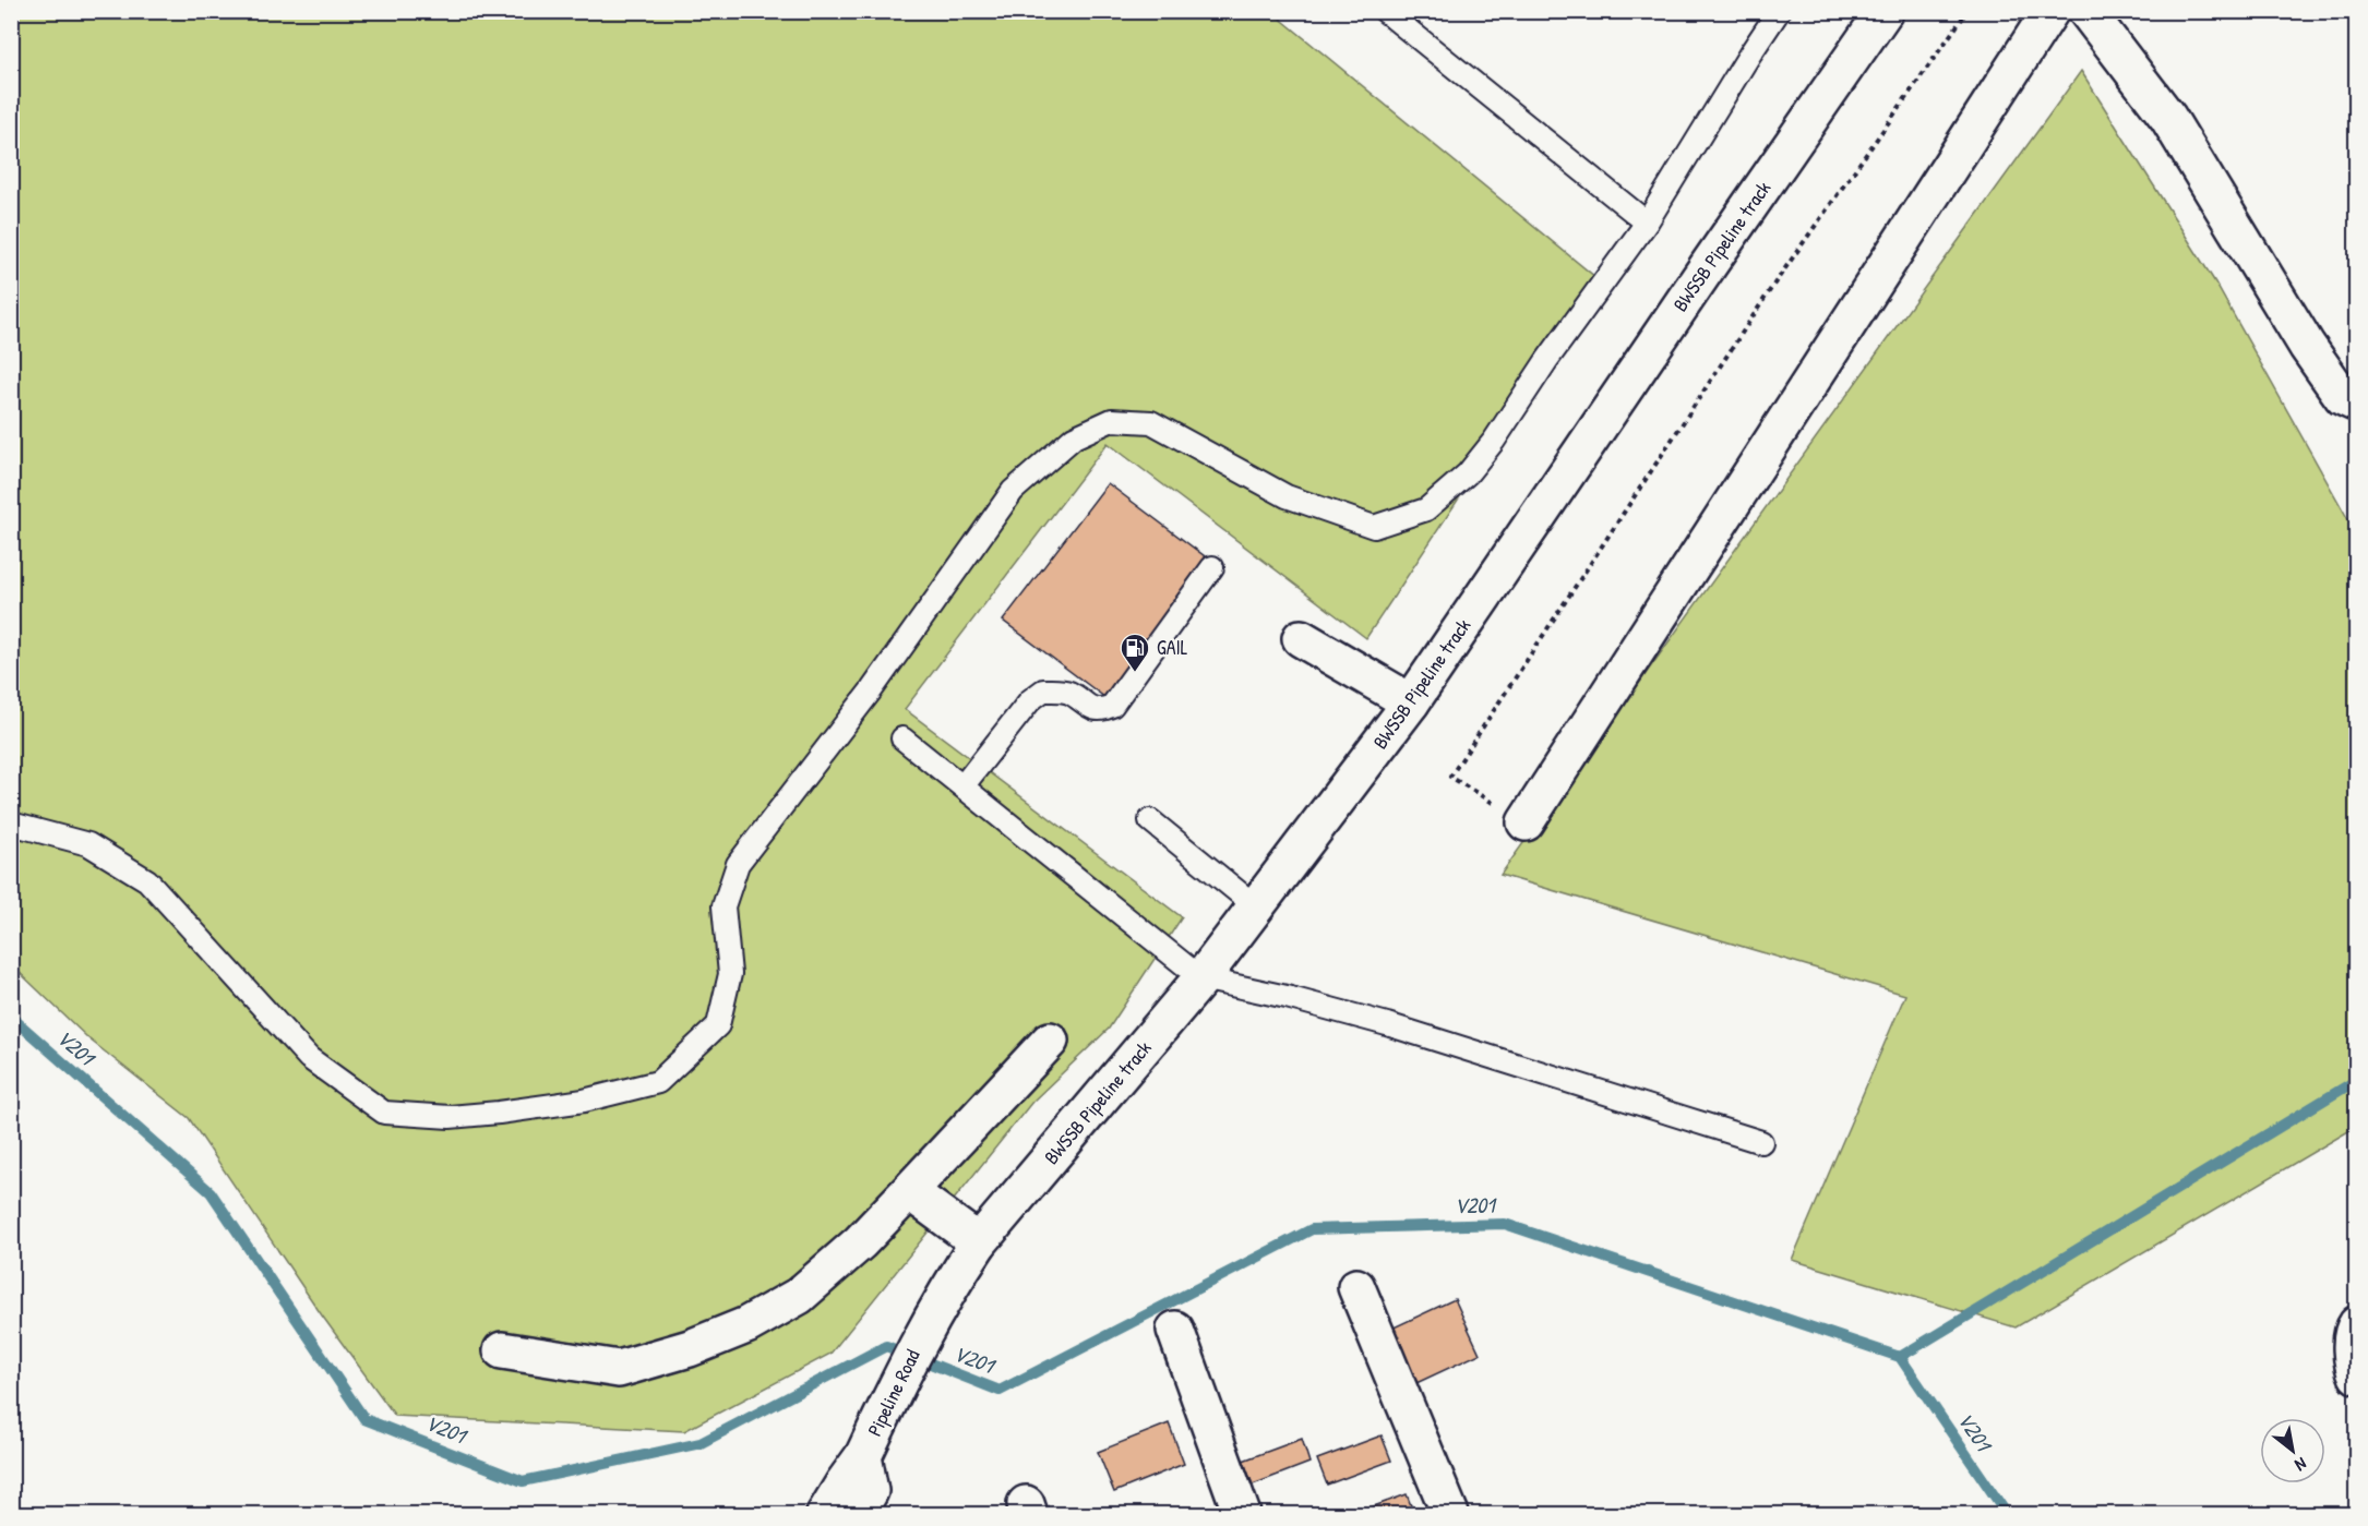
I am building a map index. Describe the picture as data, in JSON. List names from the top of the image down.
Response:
{
  "streets": {
    "street": ["BWSSB Pipeline track", "Pipeline Road"]
  },
  "crossings": [
    ["BWSSB Pipeline track", "Pipeline Road"]
  ],
  "water": ["V201"],
  "places": {
    "fuel station": ["GAIL"]
  },
  "north": "bottom right"
}
